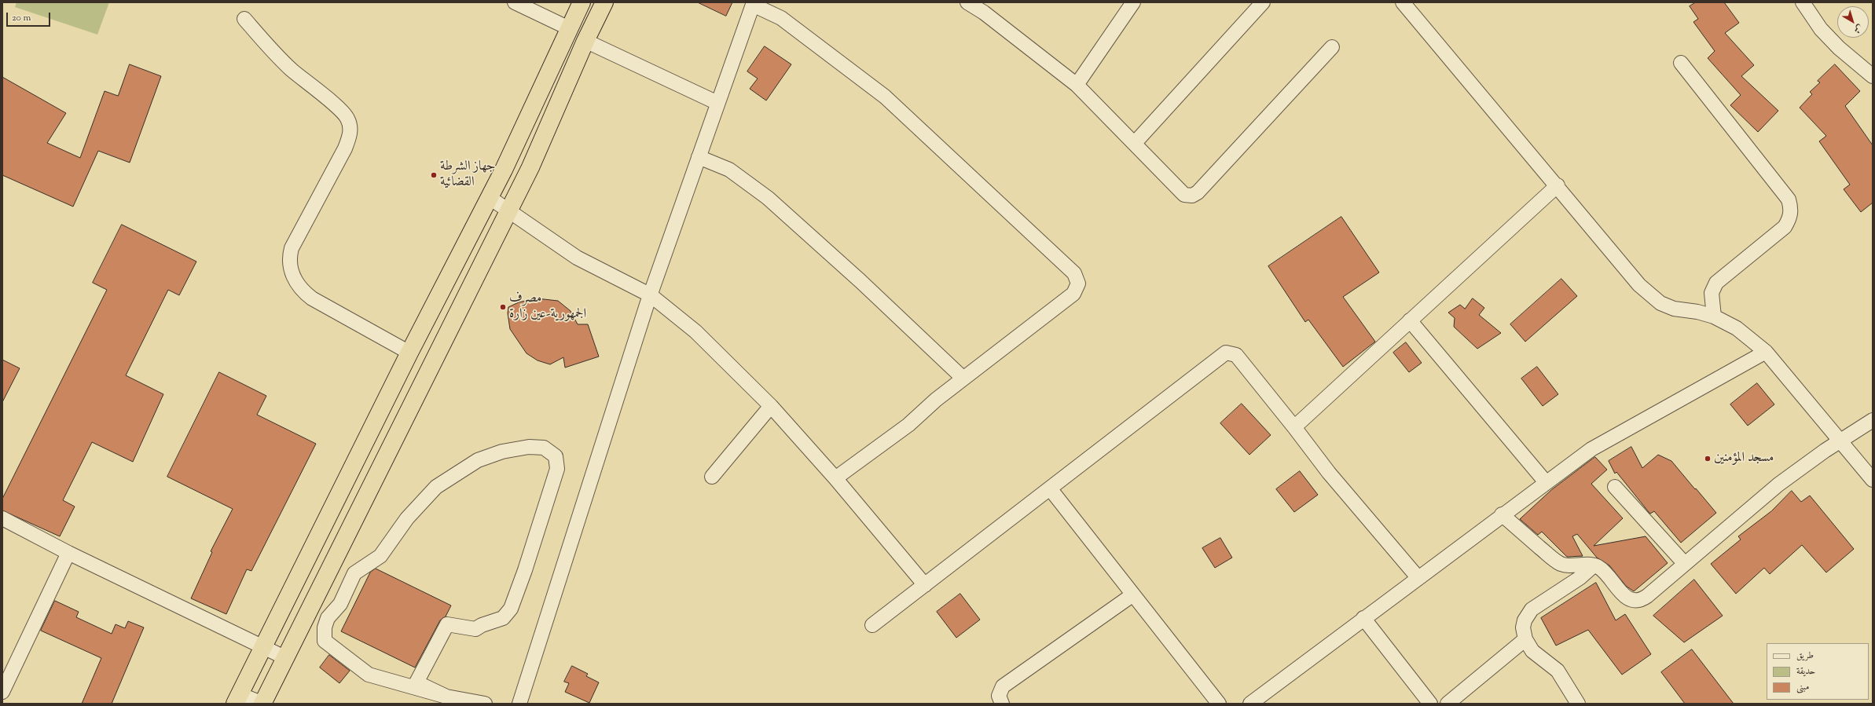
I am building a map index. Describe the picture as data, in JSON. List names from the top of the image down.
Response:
{
  "places": ["جهاز الشرطة القضائية", "مصرف الجمهورية-عين زارة", "مسجد المؤمنين"],
  "legend": ["طريق", "حديقة", "مبنى"],
  "scale_bar": "20 m",
  "north": "bottom right"
}
